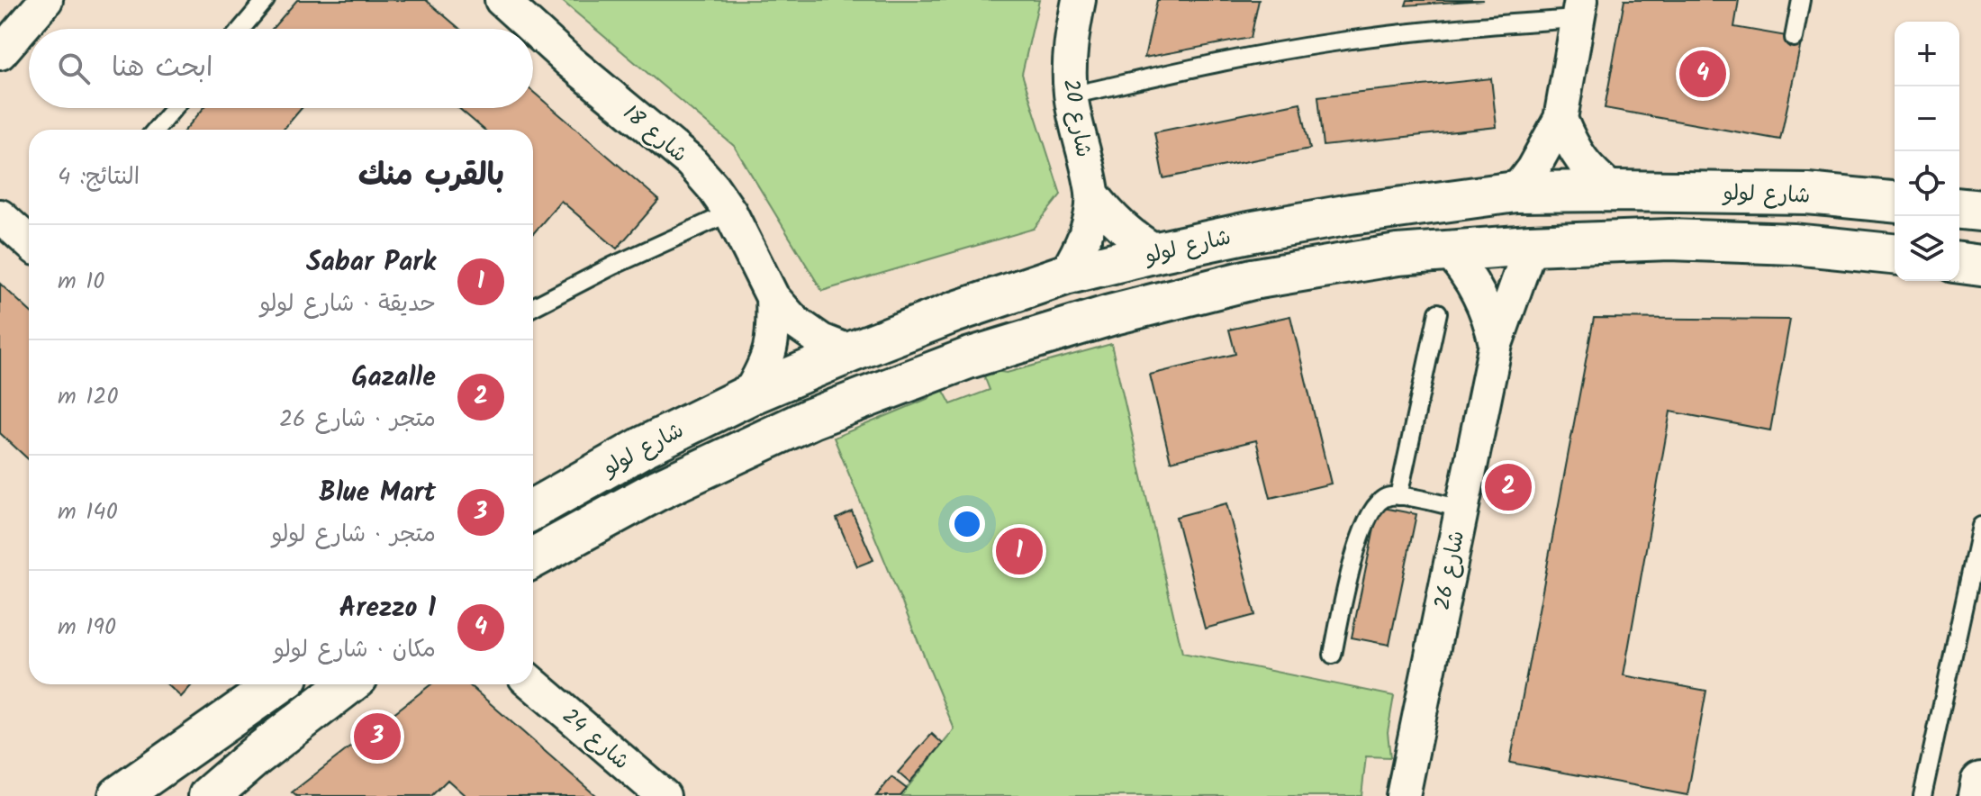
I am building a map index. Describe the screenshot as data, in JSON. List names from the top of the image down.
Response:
{
  "streets": {
    "street": [
      "شارع 20",
      "شارع 18",
      "شارع لولو",
      "شارع 26",
      "شارع 24"
    ]
  },
  "crossings": [
    ["شارع 20", "شارع لولو"],
    ["شارع 18", "شارع لولو"],
    ["شارع لولو", "شارع 26"]
  ],
  "page": {
    "map_buttons": ["+", "−"],
    "search": "ابحث هنا",
    "pins": [
      "4",
      "2",
      "1",
      "3"
    ],
    "heading": ["بالقرب منك", "النتائج: 4"],
    "list": [
      {
        "mark": "1",
        "name": "Sabar Park",
        "note": "حديقة · شارع لولو",
        "value": "10 m"
      },
      {
        "mark": "2",
        "name": "Gazalle",
        "note": "متجر · شارع 26",
        "value": "120 m"
      },
      {
        "mark": "3",
        "name": "Blue Mart",
        "note": "متجر · شارع لولو",
        "value": "140 m"
      },
      {
        "mark": "4",
        "name": "Arezzo 1",
        "note": "مكان · شارع لولو",
        "value": "190 m"
      }
    ]
  }
}
